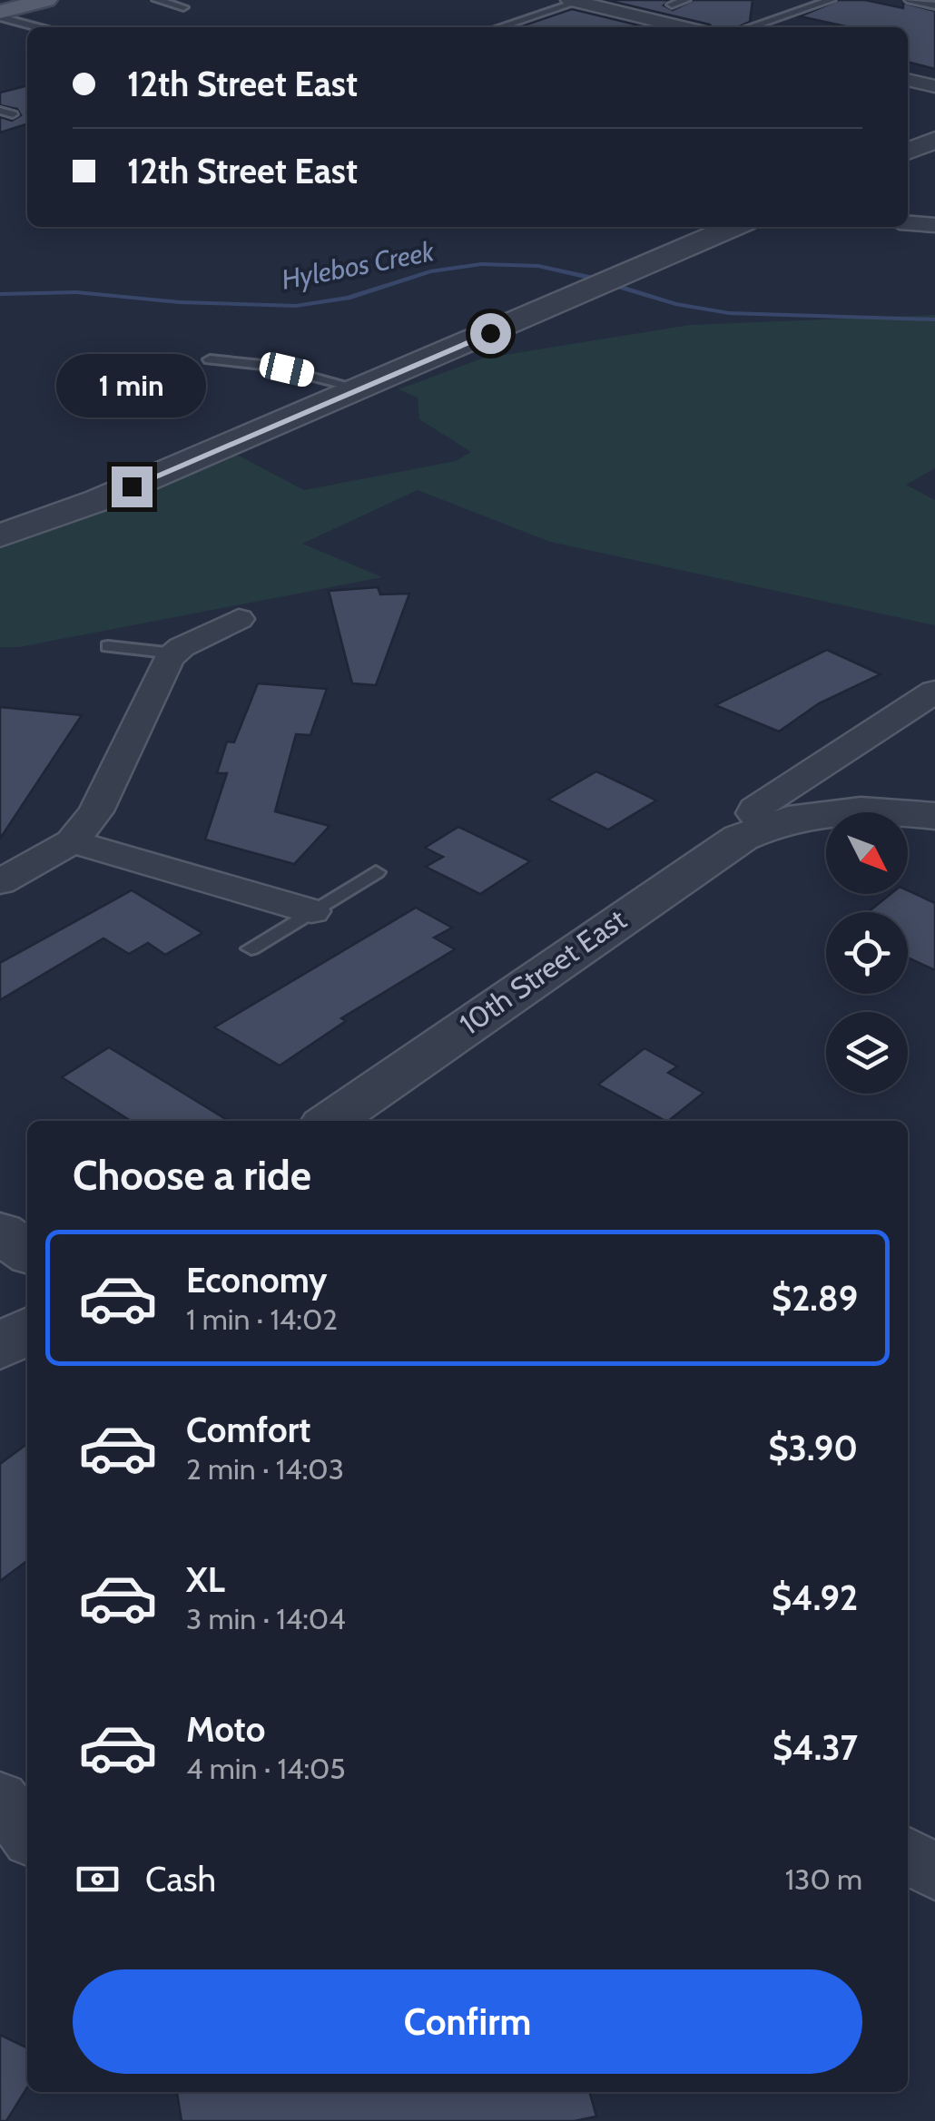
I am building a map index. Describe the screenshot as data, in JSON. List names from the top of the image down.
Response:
{
  "streets": {
    "street": ["10th Street East"]
  },
  "water": ["Hylebos Creek"],
  "north": "bottom right",
  "page": {
    "banner": ["12th Street East", "12th Street East"],
    "bubble": "1 min",
    "heading": "Choose a ride",
    "list": [
      {
        "name": "Economy",
        "note": "1 min · 14:02",
        "value": "$2.89"
      },
      {
        "name": "Comfort",
        "note": "2 min · 14:03",
        "value": "$3.90"
      },
      {
        "name": "XL",
        "note": "3 min · 14:04",
        "value": "$4.92"
      },
      {
        "name": "Moto",
        "note": "4 min · 14:05",
        "value": "$4.37"
      }
    ],
    "pay": ["Cash", "130 m"],
    "buttons": "Confirm"
  }
}
